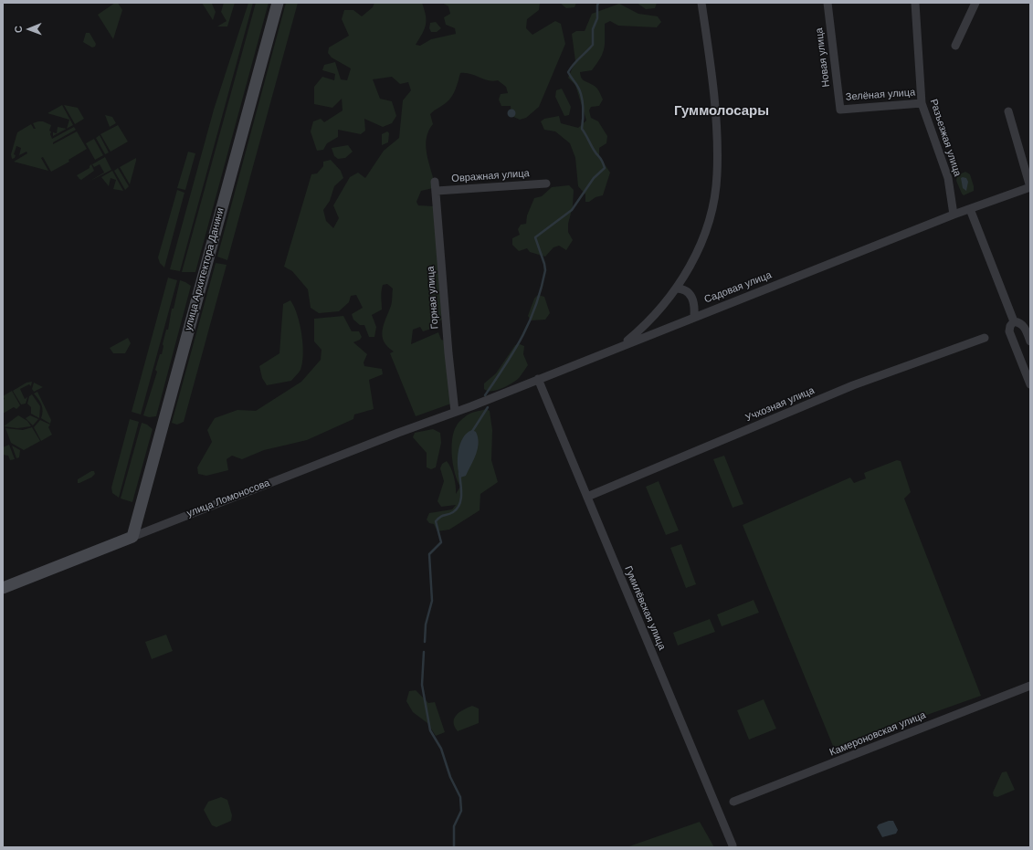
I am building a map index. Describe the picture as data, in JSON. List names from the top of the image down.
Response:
{
  "streets": {
    "street": [
      "Новая улица",
      "Зелёная улица",
      "Разъезжая улица",
      "Овражная улица",
      "улица Архитектора Данини",
      "Садовая улица",
      "Горная улица",
      "Учхозная улица",
      "улица Ломоносова",
      "Гумилёвская улица",
      "Камероновская улица"
    ]
  },
  "crossings": [
    ["Новая улица", "Зелёная улица"],
    ["Зелёная улица", "Разъезжая улица"],
    ["Разъезжая улица", "Садовая улица"],
    ["Овражная улица", "Горная улица"],
    ["улица Архитектора Данини", "улица Ломоносова"],
    ["Садовая улица", "Горная улица"],
    ["Садовая улица", "улица Ломоносова"],
    ["Садовая улица", "Гумилёвская улица"],
    ["Горная улица", "улица Ломоносова"],
    ["Учхозная улица", "Гумилёвская улица"]
  ],
  "districts": ["Гуммолосары"],
  "north": "left"
}
